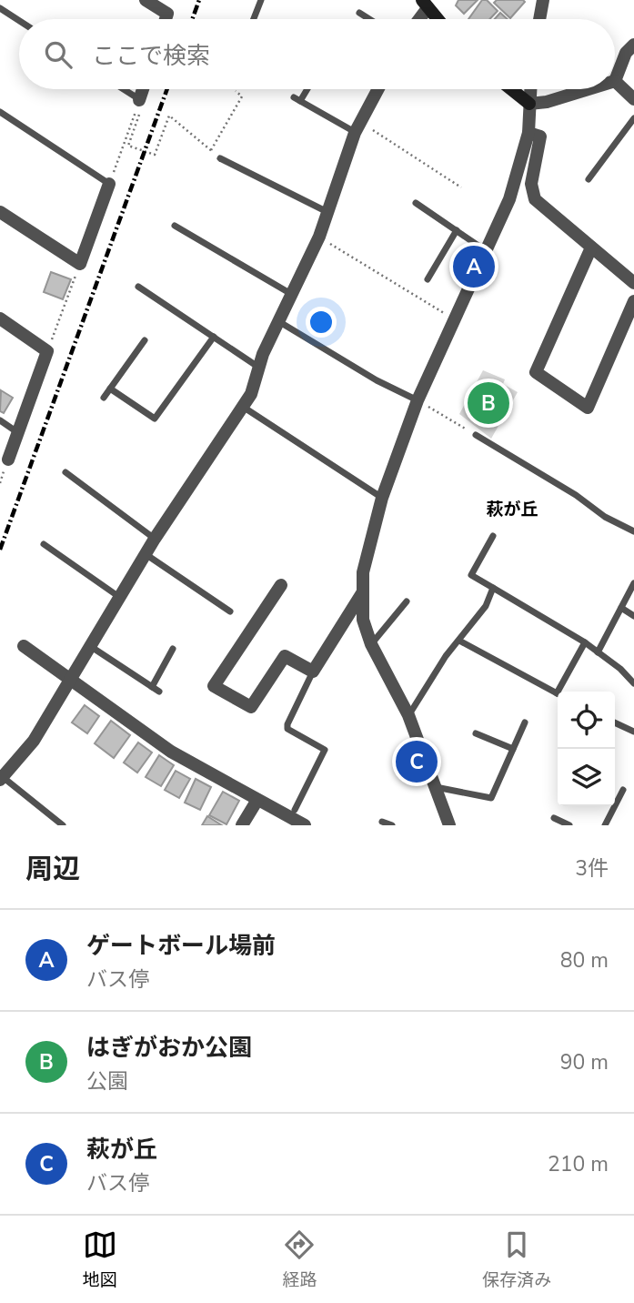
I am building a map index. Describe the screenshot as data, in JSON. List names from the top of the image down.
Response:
{
  "districts": ["萩が丘"],
  "page": {
    "search": "ここで検索",
    "pins": ["A", "B", "C"],
    "heading": ["周辺", "3件"],
    "list": [
      {
        "mark": "A",
        "name": "ゲートボール場前",
        "note": "バス停",
        "value": "80 m"
      },
      {
        "mark": "B",
        "name": "はぎがおか公園",
        "note": "公園",
        "value": "90 m"
      },
      {
        "mark": "C",
        "name": "萩が丘",
        "note": "バス停",
        "value": "210 m"
      }
    ],
    "nav": ["地図", "経路", "保存済み"]
  }
}
